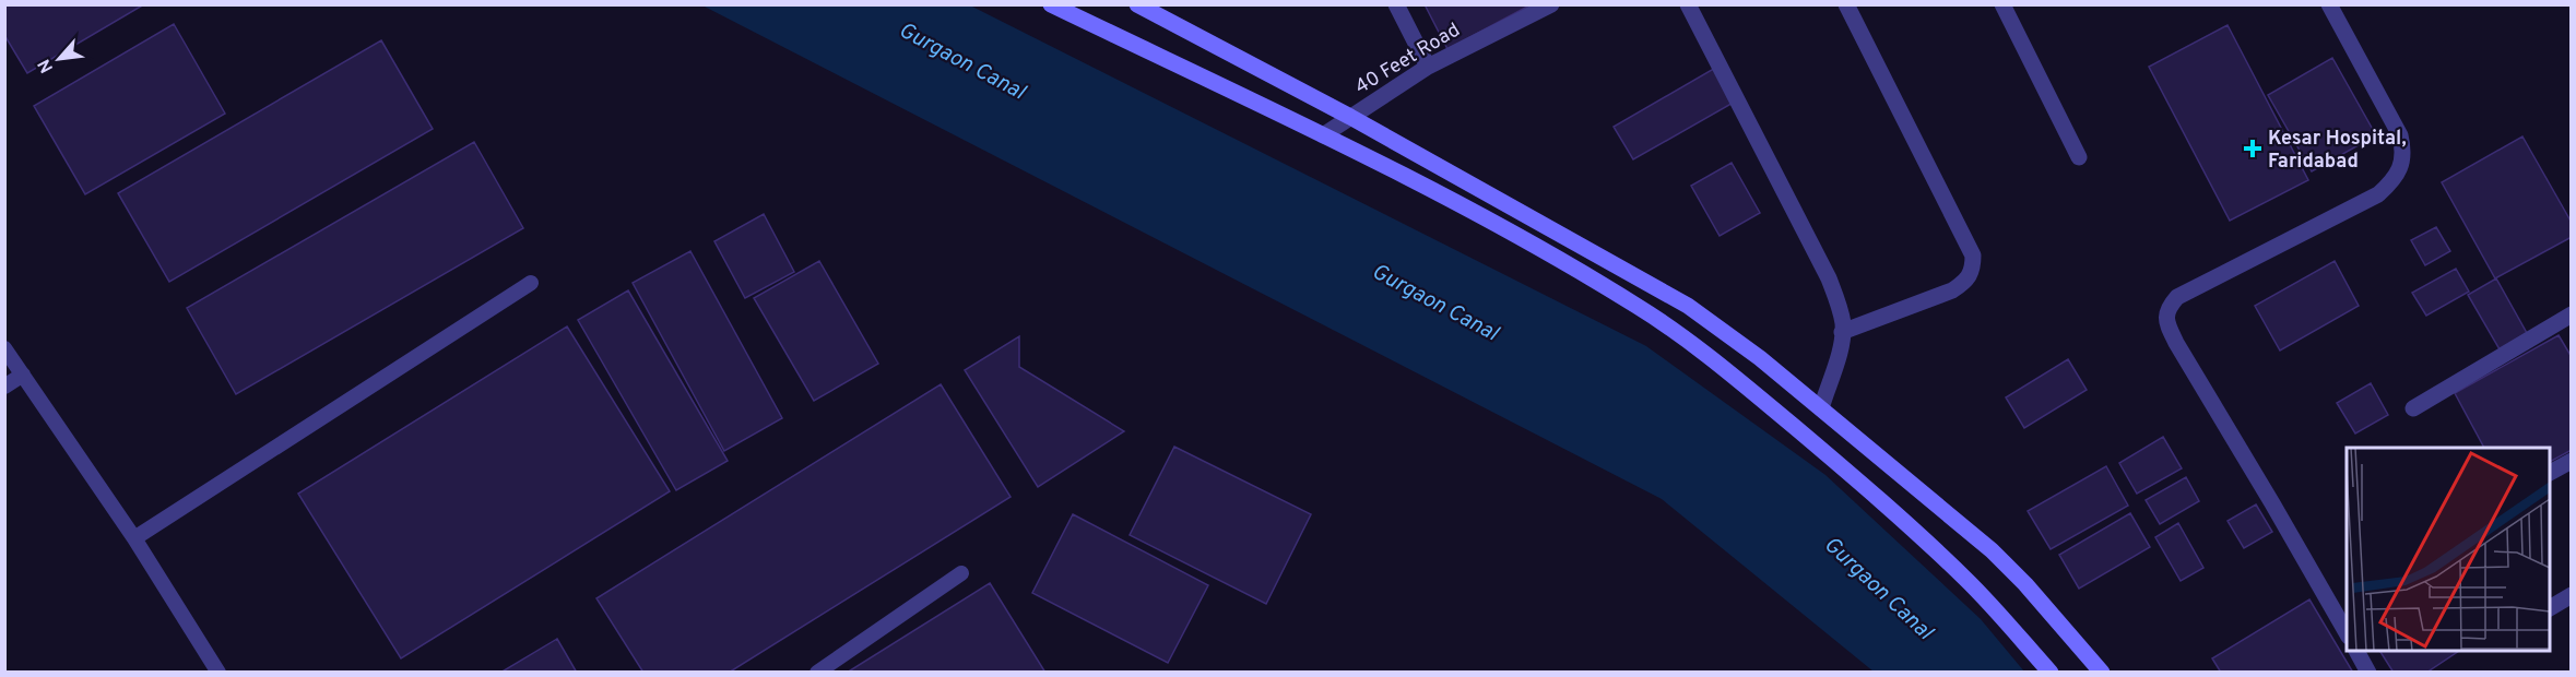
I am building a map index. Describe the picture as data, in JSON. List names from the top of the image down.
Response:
{
  "streets": {
    "street": ["40 Feet Road"]
  },
  "water": ["Gurgaon Canal"],
  "places": {
    "health": ["Kesar Hospital, Faridabad"]
  },
  "north": "bottom left"
}
